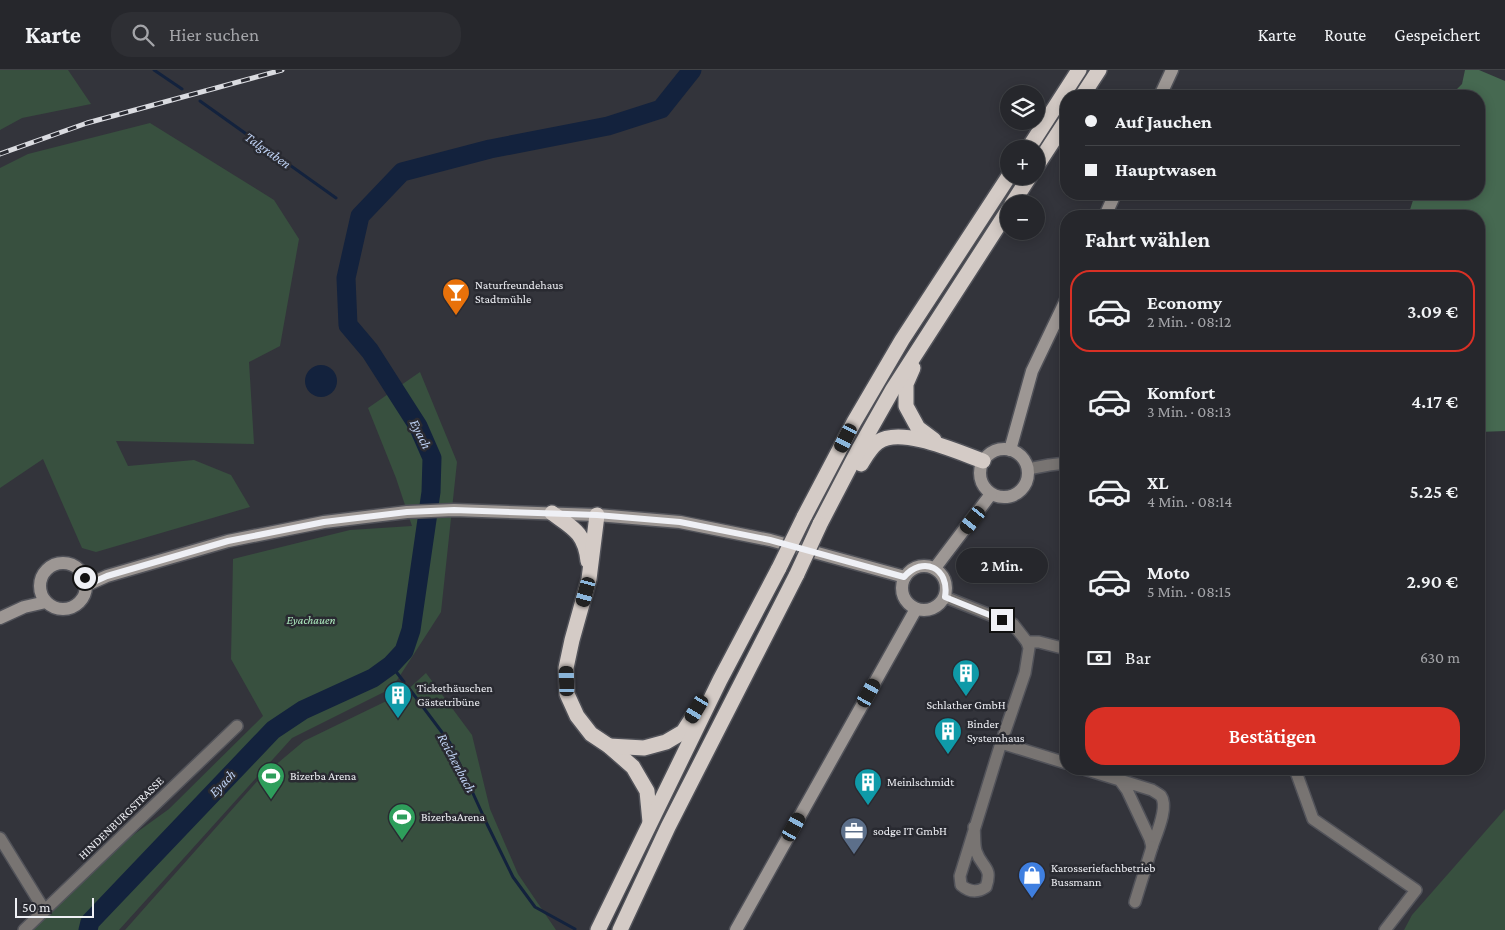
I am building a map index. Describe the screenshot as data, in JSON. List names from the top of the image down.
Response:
{
  "streets": {
    "street": ["HINDENBURGSTRASSE"]
  },
  "water": ["Talgraben", "Eyach", "Reichenbach"],
  "parks": ["Eyachauen"],
  "places": {
    "bar": ["Naturfreundehaus Stadtmühle"],
    "building": [
      "Schlather GmbH",
      "Tickethäuschen Gästetribüne",
      "Binder Systemhaus",
      "Meinlschmidt"
    ],
    "sports": ["Bizerba Arena", "BizerbaArena"],
    "office": ["sodge IT GmbH"],
    "shop": ["Karosseriefachbetrieb Bussmann"]
  },
  "scale_bar": "50 m",
  "page": {
    "header": "Karte",
    "search": "Hier suchen",
    "nav": ["Karte", "Route", "Gespeichert"],
    "map_buttons": ["+", "−"],
    "banner": ["Auf Jauchen", "Hauptwasen"],
    "heading": "Fahrt wählen",
    "list": [
      {
        "name": "Economy",
        "note": "2 Min. · 08:12",
        "value": "3.09 €"
      },
      {
        "name": "Komfort",
        "note": "3 Min. · 08:13",
        "value": "4.17 €"
      },
      {
        "name": "XL",
        "note": "4 Min. · 08:14",
        "value": "5.25 €"
      },
      {
        "name": "Moto",
        "note": "5 Min. · 08:15",
        "value": "2.90 €"
      }
    ],
    "bubble": "2 Min.",
    "pay": ["Bar", "630 m"],
    "buttons": "Bestätigen",
    "scale": "50 m"
  }
}
